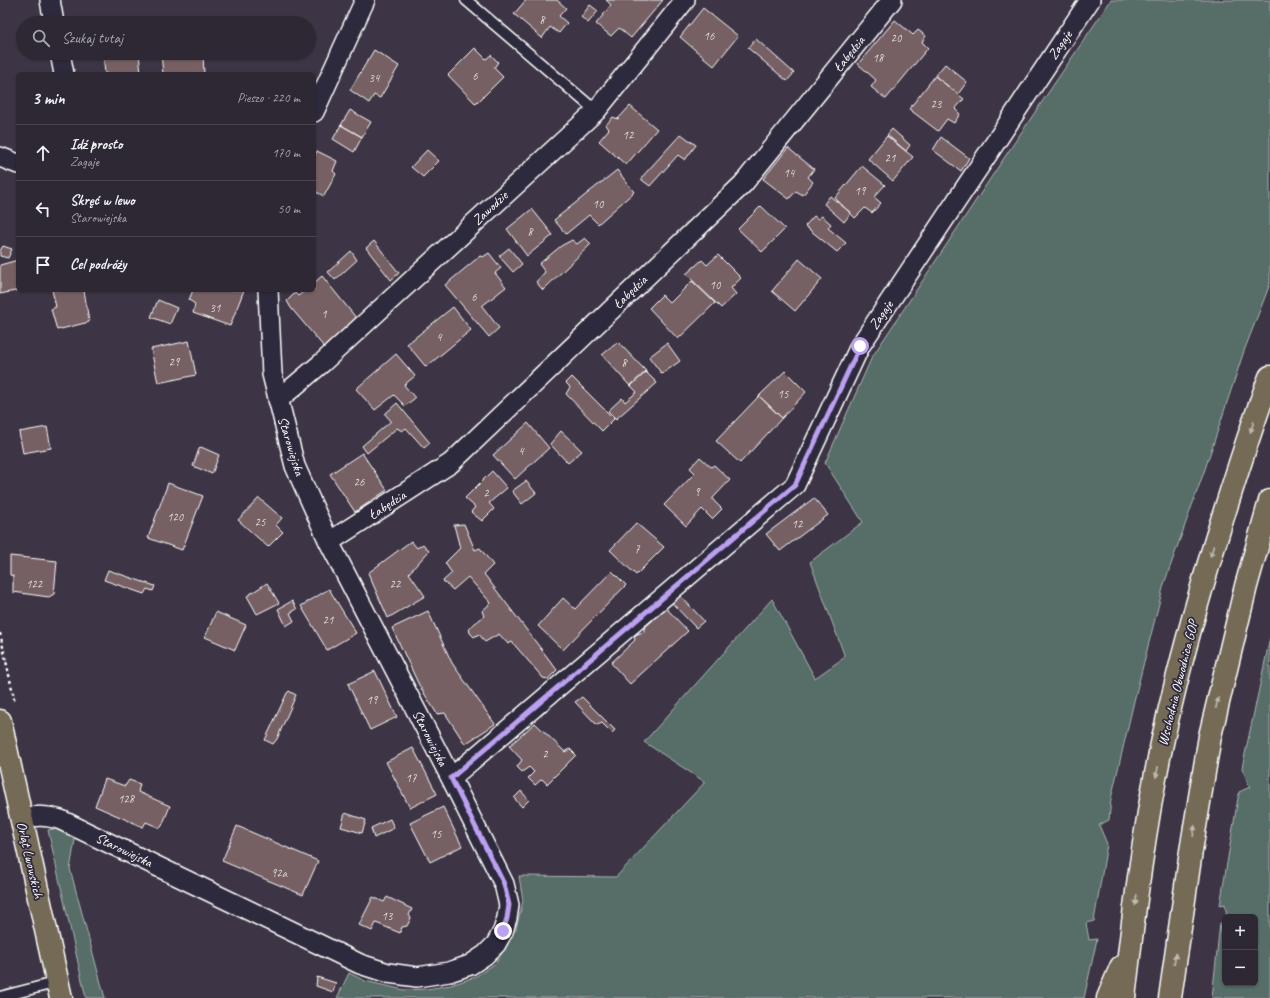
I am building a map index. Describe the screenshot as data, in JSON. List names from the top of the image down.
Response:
{
  "streets": {
    "main road": ["Wschodnia Obwodnica GOP", "Orląt Lwowskich"],
    "street": [
      "Zagaje",
      "Łabędzia",
      "Zawodzie",
      "Starowiejska"
    ]
  },
  "crossings": [
    ["Zagaje", "Starowiejska"],
    ["Łabędzia", "Starowiejska"],
    ["Zawodzie", "Starowiejska"],
    ["Starowiejska", "Orląt Lwowskich"]
  ],
  "house_numbers": [
    "8",
    "16",
    "20",
    "18",
    "6",
    "34",
    "23",
    "12",
    "21",
    "14",
    "19",
    "10",
    "8",
    "10",
    "6",
    "31",
    "1",
    "4",
    "29",
    "8",
    "15",
    "4",
    "26",
    "9",
    "2",
    "120",
    "25",
    "12",
    "7",
    "122",
    "22",
    "21",
    "19",
    "2",
    "17",
    "128",
    "15",
    "92a",
    "13"
  ],
  "page": {
    "search": "Szukaj tutaj",
    "heading": ["3 min", "Pieszo · 220 m"],
    "list": [
      ["Idź prosto", "Zagaje", "170 m"],
      ["Skręć w lewo", "Starowiejska", "50 m"],
      "Cel podróży"
    ],
    "map_buttons": ["+", "−"]
  }
}
